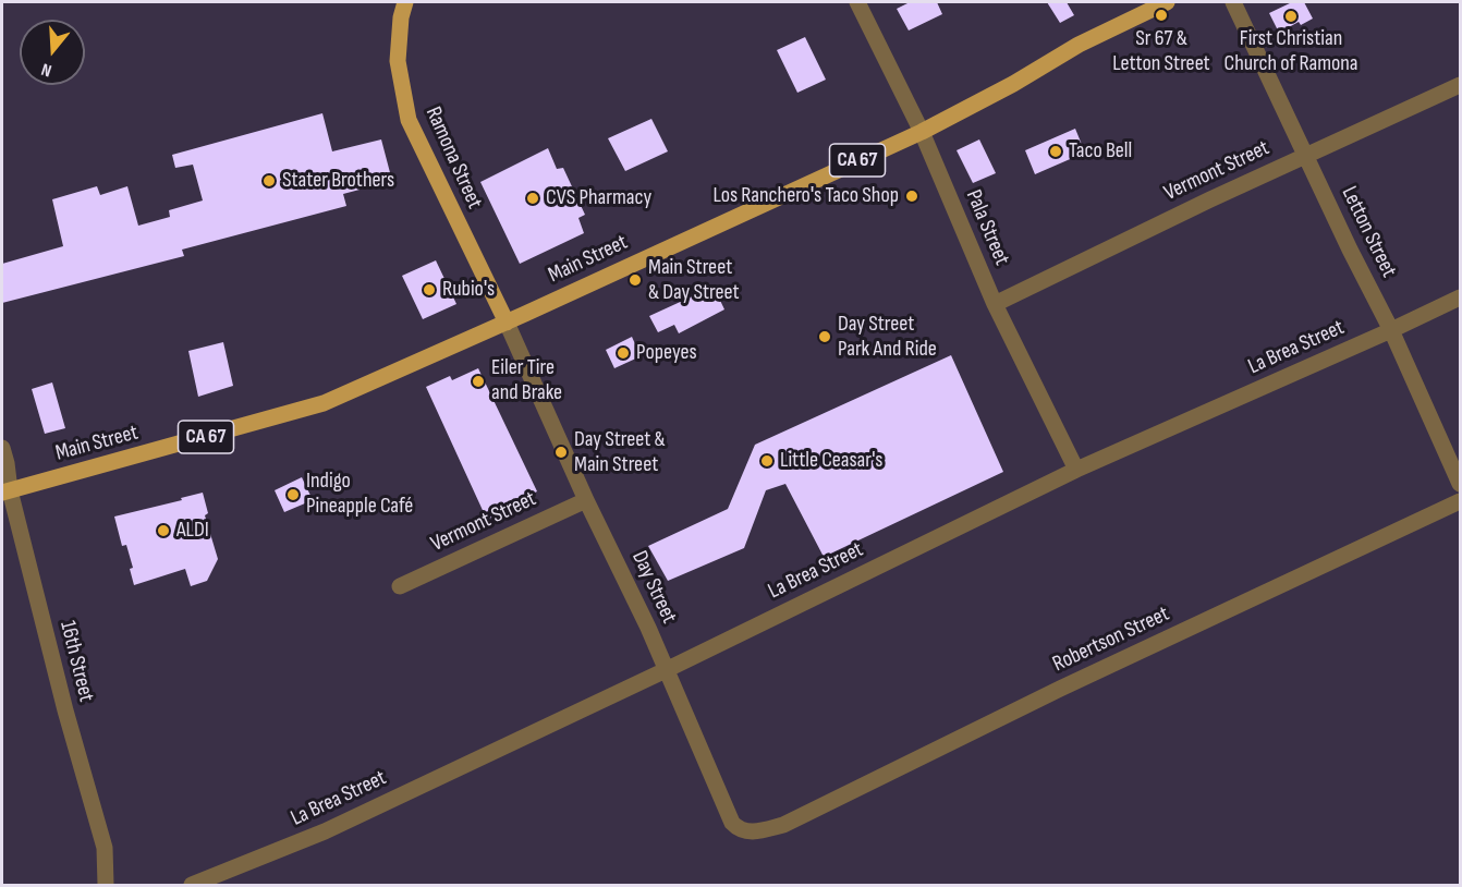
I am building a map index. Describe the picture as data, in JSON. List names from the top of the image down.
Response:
{
  "streets": {
    "main road": ["Ramona Street", "CA 67", "Main Street"],
    "street": [
      "Vermont Street",
      "Pala Street",
      "Letton Street",
      "La Brea Street",
      "Day Street",
      "Robertson Street",
      "16th Street"
    ]
  },
  "crossings": [
    ["Ramona Street", "Main Street"],
    ["Ramona Street", "Day Street"],
    ["Vermont Street", "Pala Street"],
    ["Vermont Street", "Letton Street"],
    ["Vermont Street", "Day Street"],
    ["Pala Street", "Main Street"],
    ["Pala Street", "La Brea Street"],
    ["Letton Street", "La Brea Street"],
    ["Main Street", "Day Street"],
    ["Main Street", "16th Street"],
    ["La Brea Street", "Day Street"],
    ["Day Street", "Robertson Street"]
  ],
  "places": [
    "Sr 67 & Letton Street",
    "First Christian Church of Ramona",
    "Taco Bell",
    "Stater Brothers",
    "Los Ranchero's Taco Shop",
    "CVS Pharmacy",
    "Main Street & Day Street",
    "Rubio's",
    "Day Street Park And Ride",
    "Popeyes",
    "Eiler Tire and Brake",
    "Day Street & Main Street",
    "Little Ceasar's",
    "Indigo Pineapple Café",
    "ALDI"
  ],
  "north": "bottom"
}
